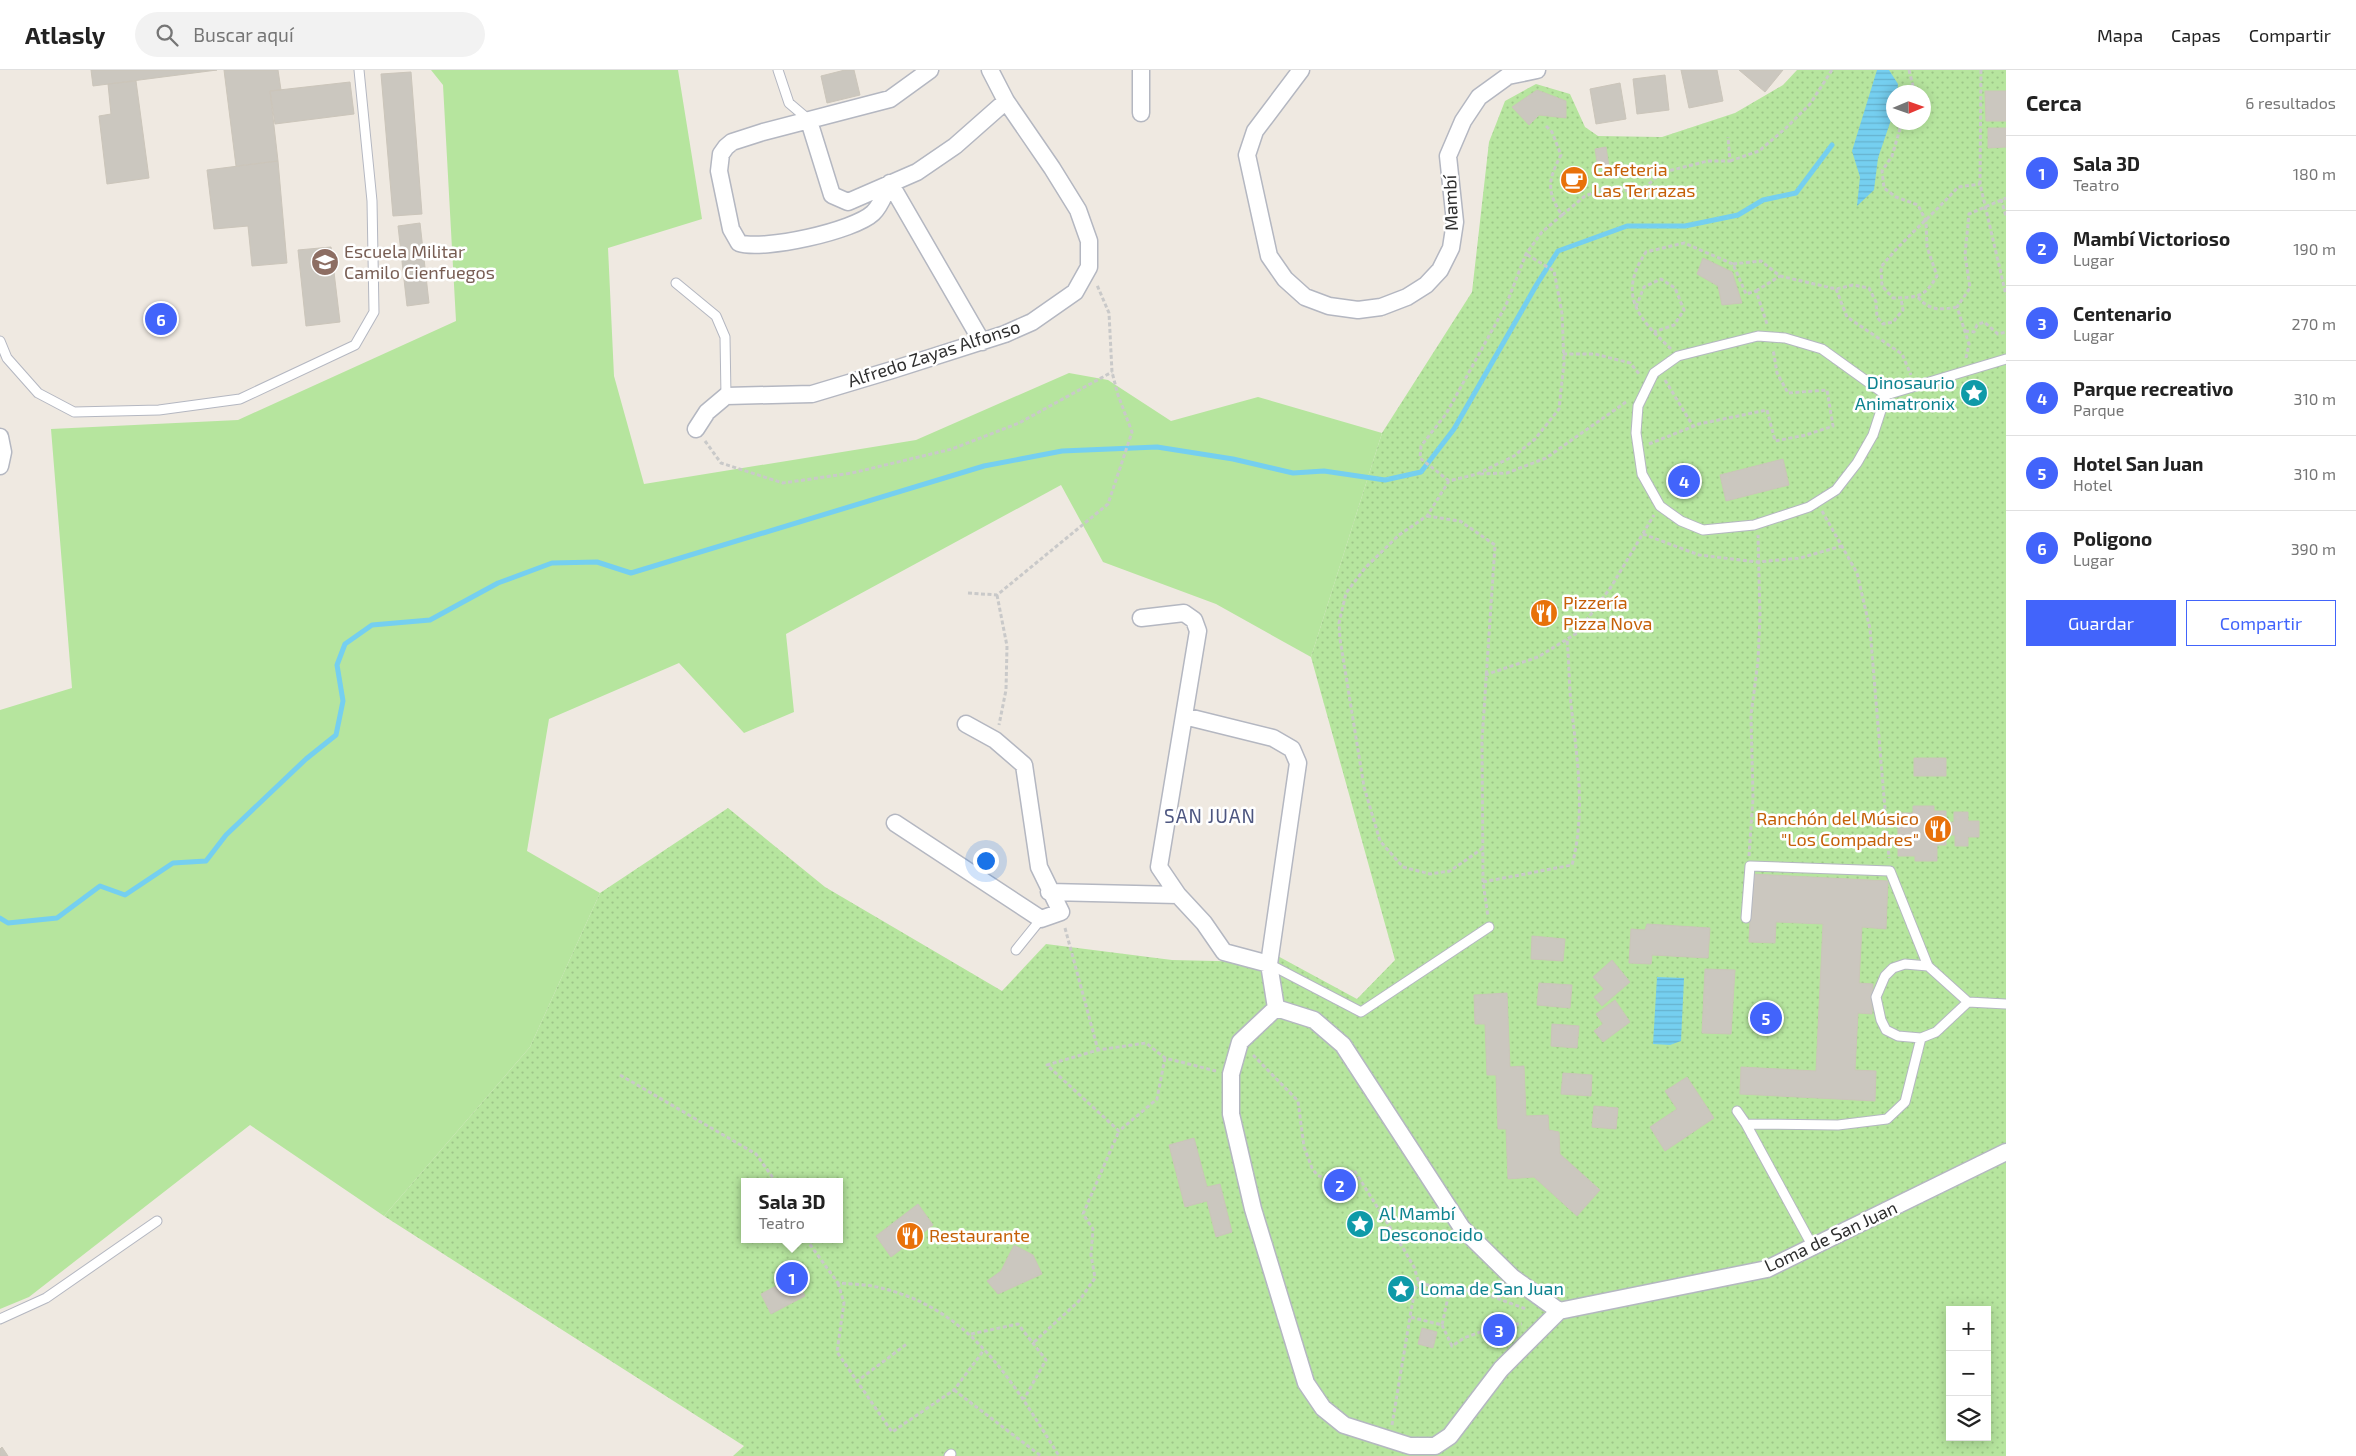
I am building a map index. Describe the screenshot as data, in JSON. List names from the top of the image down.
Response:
{
  "streets": {
    "street": ["Mambí", "Alfredo Zayas Alfonso", "Loma de San Juan"]
  },
  "districts": ["SAN JUAN"],
  "places": {
    "cafe": ["Cafeteria Las Terrazas"],
    "school or university": ["Escuela Militar Camilo Cienfuegos"],
    "place": ["Dinosaurio Animatronix", "Al Mambí Desconocido", "Loma de San Juan"],
    "restaurant": ["Pizzería Pizza Nova", "Ranchón del Músico \"Los Compadres\"", "Restaurante"]
  },
  "north": "right",
  "page": {
    "header": "Atlasly",
    "search": "Buscar aquí",
    "nav": ["Mapa", "Capas", "Compartir"],
    "heading": ["Cerca", "6 resultados"],
    "list": [
      {
        "mark": "1",
        "name": "Sala 3D",
        "note": "Teatro",
        "value": "180 m"
      },
      {
        "mark": "2",
        "name": "Mambí Victorioso",
        "note": "Lugar",
        "value": "190 m"
      },
      {
        "mark": "3",
        "name": "Centenario",
        "note": "Lugar",
        "value": "270 m"
      },
      {
        "mark": "4",
        "name": "Parque recreativo",
        "note": "Parque",
        "value": "310 m"
      },
      {
        "mark": "5",
        "name": "Hotel San Juan",
        "note": "Hotel",
        "value": "310 m"
      },
      {
        "mark": "6",
        "name": "Poligono",
        "note": "Lugar",
        "value": "390 m"
      }
    ],
    "pins": [
      "6",
      "4",
      "5",
      "2",
      "1",
      "3"
    ],
    "buttons": ["Guardar", "Compartir"],
    "popup": ["Sala 3D", "Teatro"],
    "map_buttons": ["+", "−"]
  }
}
